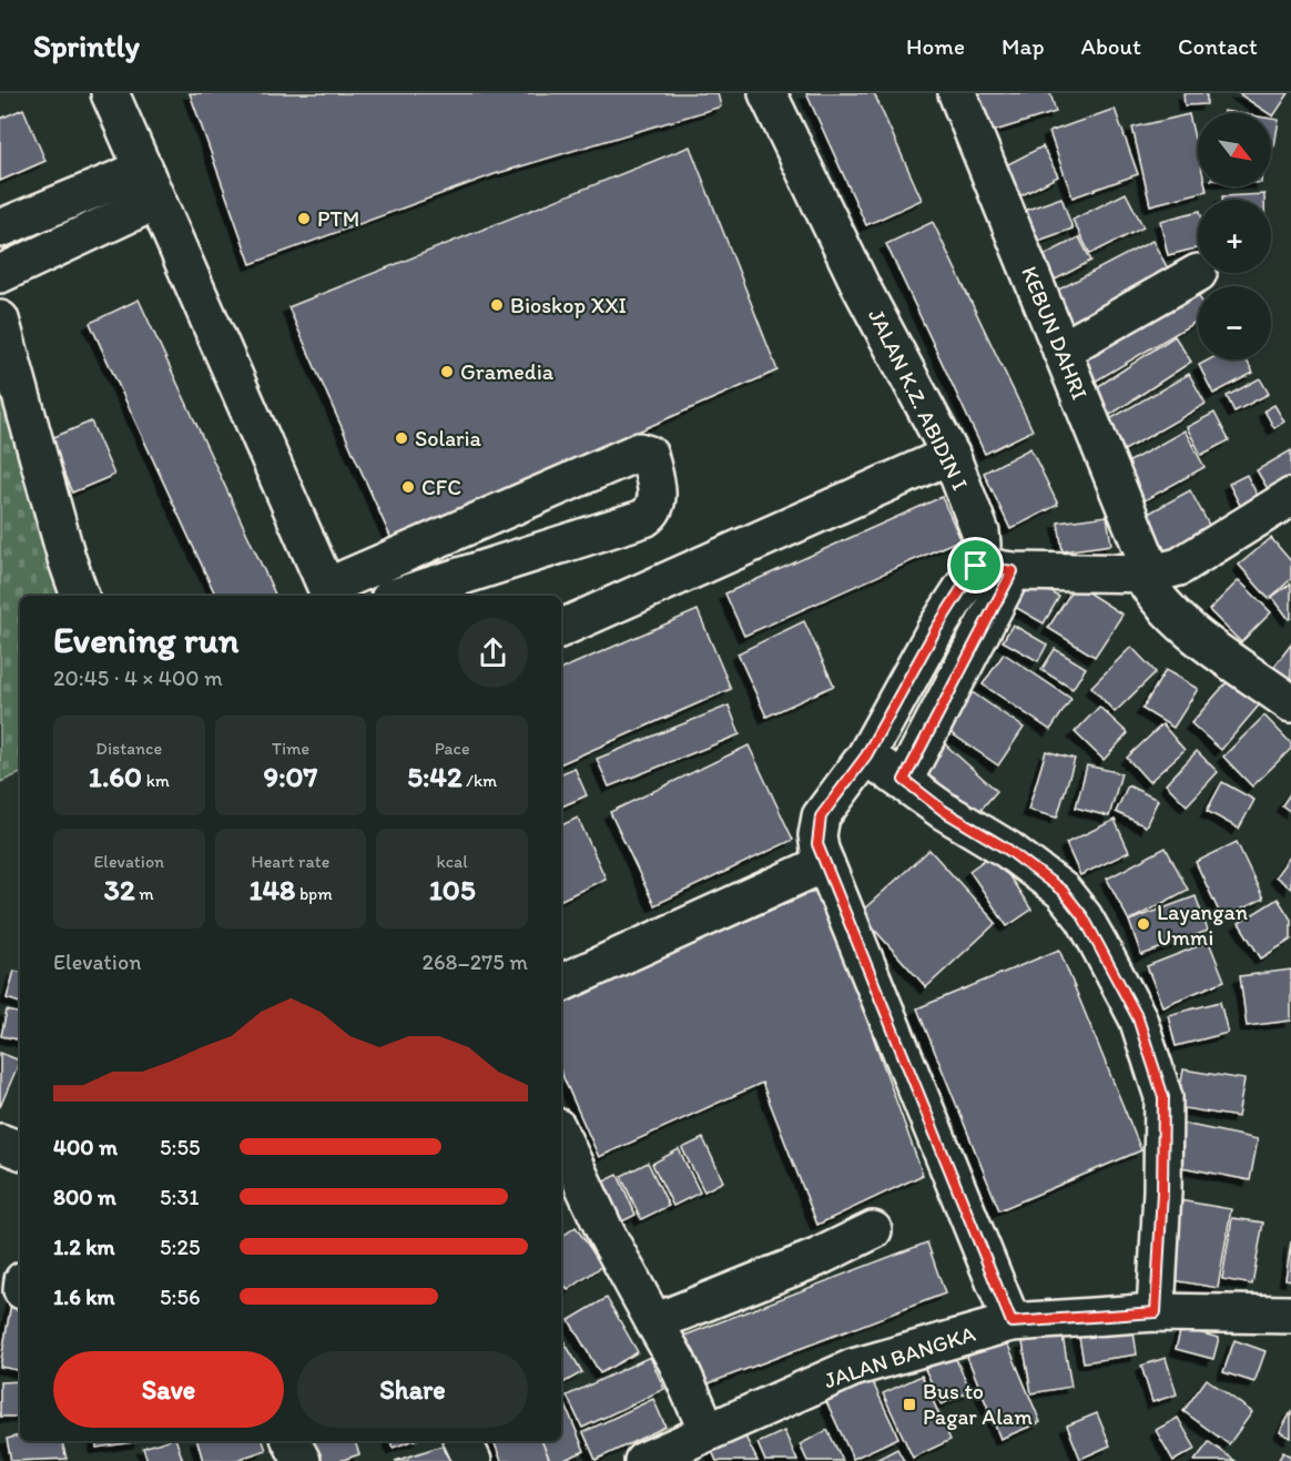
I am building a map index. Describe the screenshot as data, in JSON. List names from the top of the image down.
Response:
{
  "streets": {
    "street": ["KEBUN DAHRI", "JALAN K.Z. ABIDIN I", "JALAN BANGKA"]
  },
  "crossings": [
    ["JALAN K.Z. ABIDIN I", "JALAN BANGKA"]
  ],
  "places": {
    "other": [
      "PTM",
      "Bioskop XXI",
      "Gramedia",
      "Solaria",
      "CFC",
      "Layangan Ummi"
    ],
    "transit": ["Bus to Pagar Alam"]
  },
  "north": "bottom right",
  "page": {
    "header": "Sprintly",
    "nav": [
      "Home",
      "Map",
      "About",
      "Contact"
    ],
    "map_buttons": ["+", "−"],
    "heading": ["Evening run", "20:45 · 4 × 400 m"],
    "stats": [
      ["Distance", "1.60 km"],
      ["Time", "9:07"],
      ["Pace", "5:42 /km"],
      ["Elevation", "32 m"],
      ["Heart rate", "148 bpm"],
      ["kcal", "105"]
    ],
    "chart": ["Elevation", "268–275 m"],
    "list": [
      {
        "name": "400 m",
        "note": "5:55"
      },
      {
        "name": "800 m",
        "note": "5:31"
      },
      {
        "name": "1.2 km",
        "note": "5:25"
      },
      {
        "name": "1.6 km",
        "note": "5:56"
      }
    ],
    "buttons": ["Save", "Share"]
  }
}
